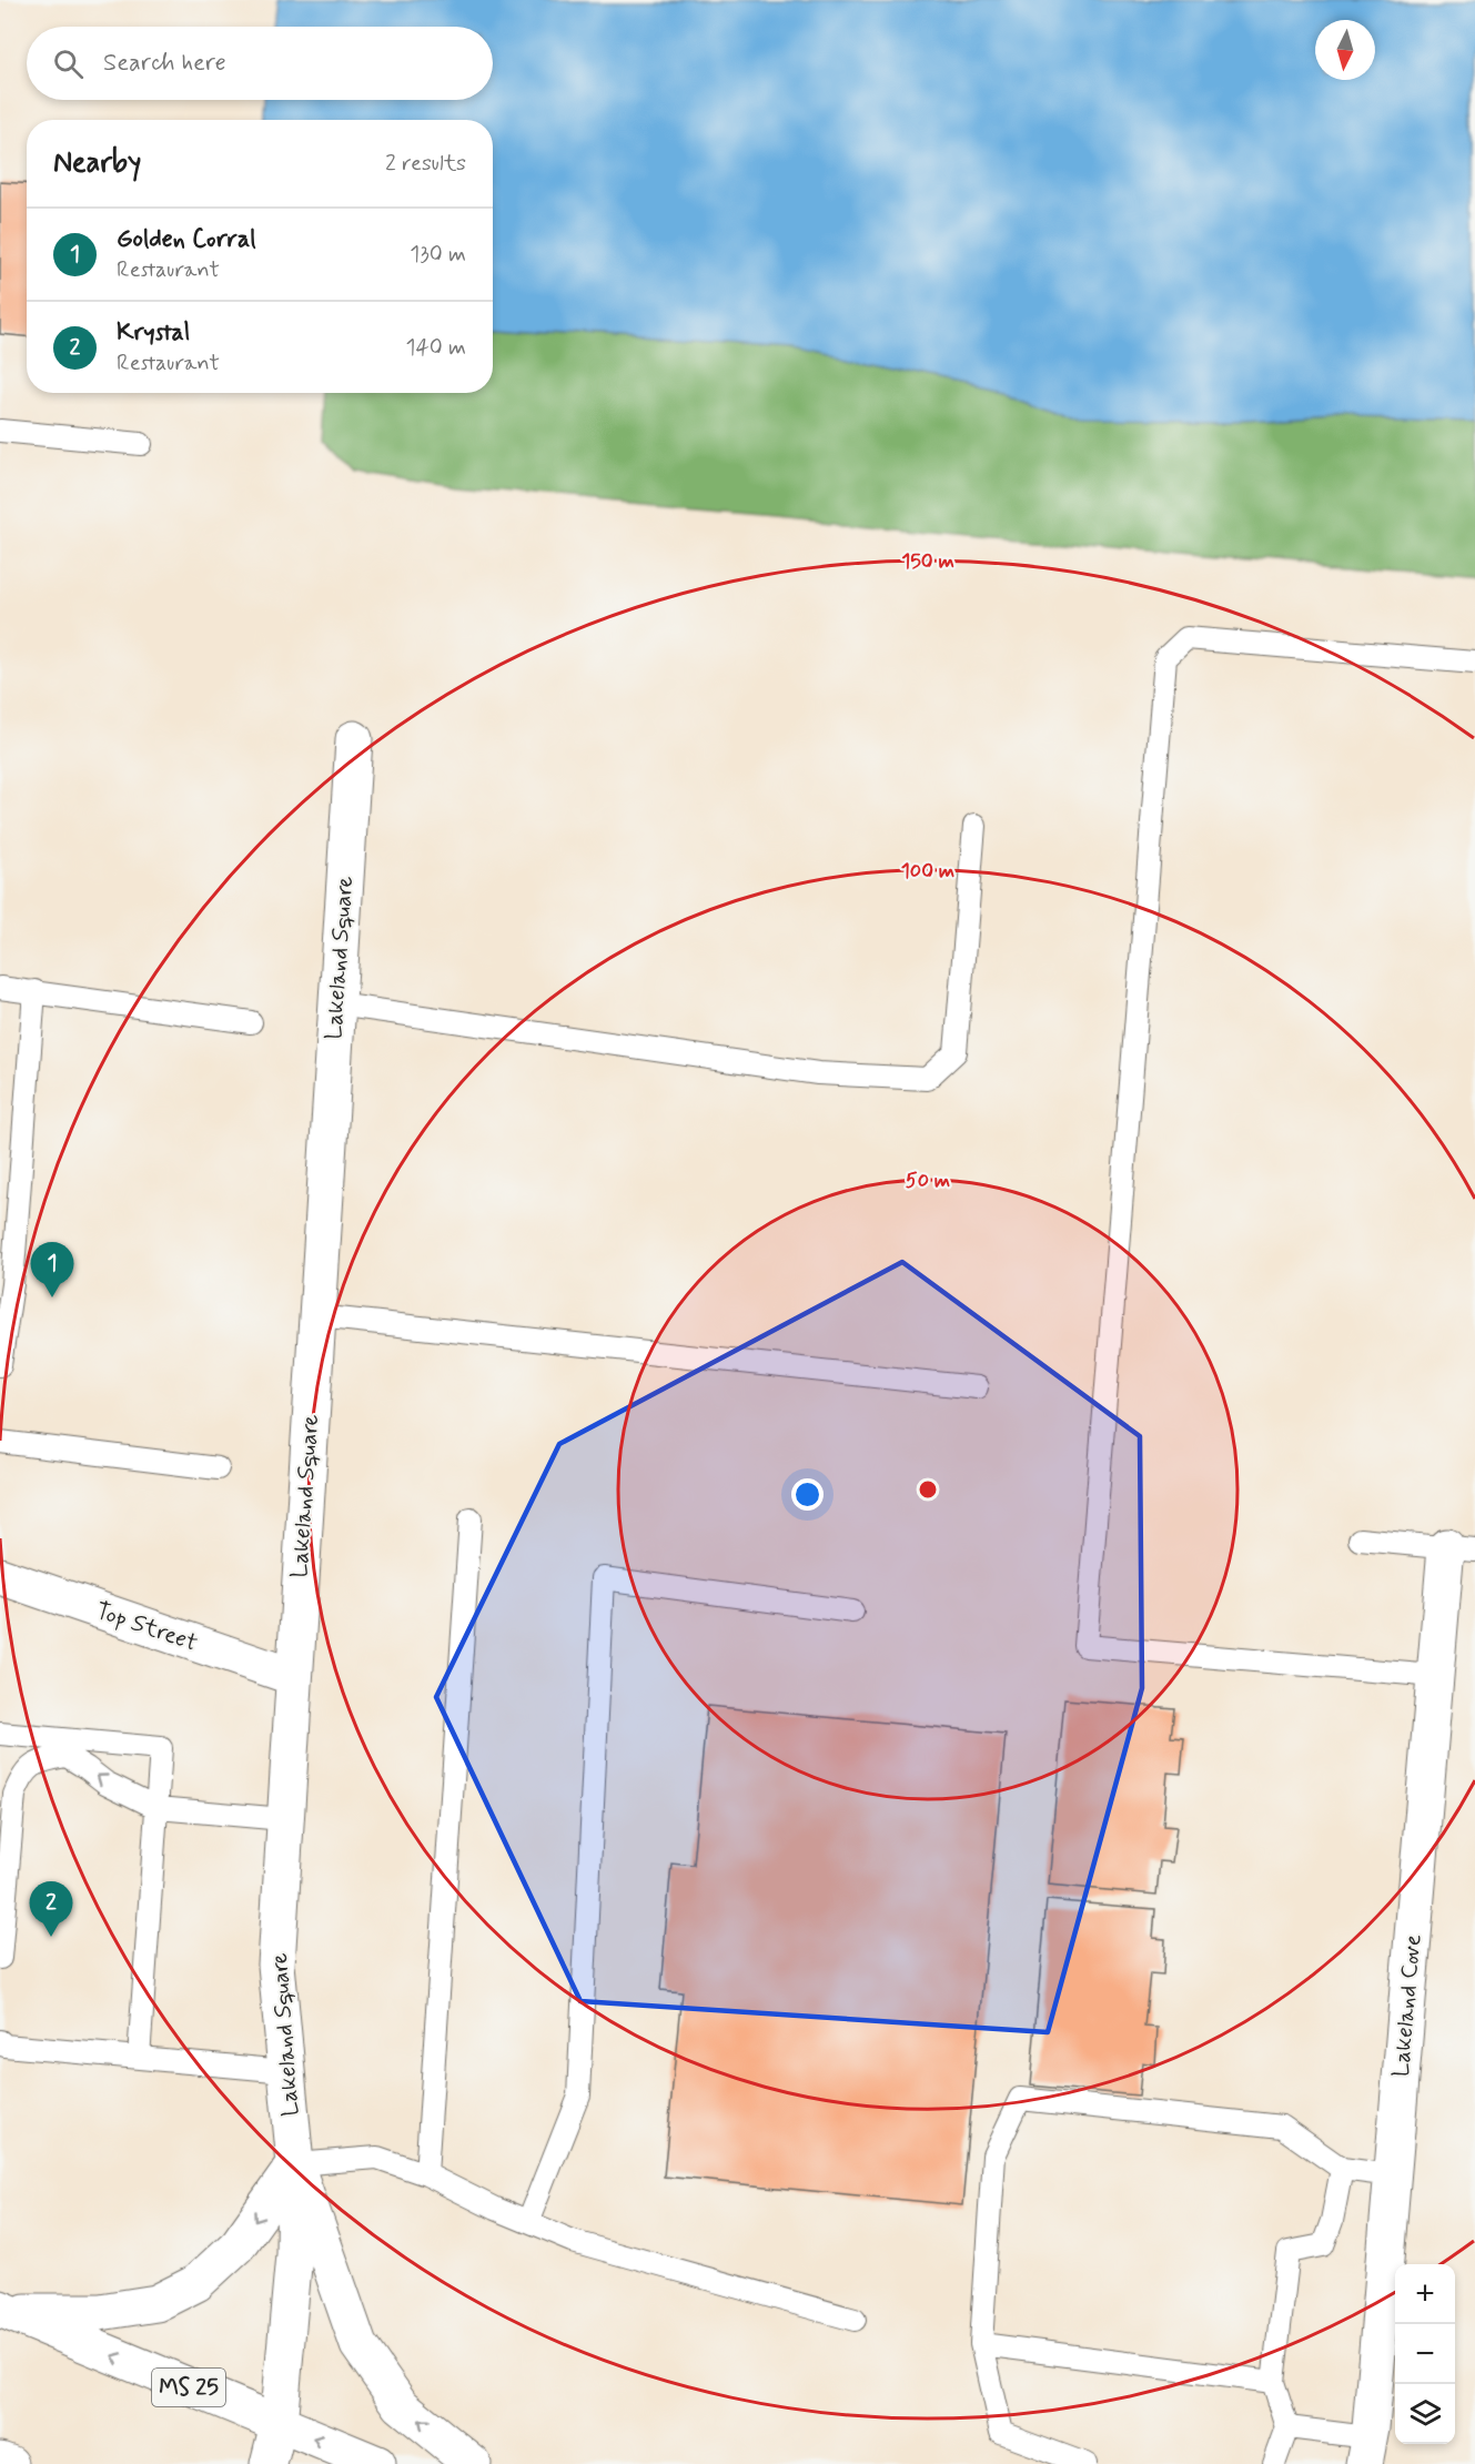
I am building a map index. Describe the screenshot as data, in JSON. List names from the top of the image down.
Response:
{
  "streets": {
    "main road": [
      "Lakeland Square",
      "Top Street",
      "Lakeland Cove",
      "MS 25"
    ]
  },
  "crossings": [
    ["Lakeland Square", "Top Street"],
    ["Lakeland Square", "MS 25"]
  ],
  "north": "bottom",
  "page": {
    "search": "Search here",
    "heading": ["Nearby", "2 results"],
    "list": [
      {
        "mark": "1",
        "name": "Golden Corral",
        "note": "Restaurant",
        "value": "130 m"
      },
      {
        "mark": "2",
        "name": "Krystal",
        "note": "Restaurant",
        "value": "140 m"
      }
    ],
    "pins": ["1", "2"],
    "map_buttons": ["+", "−"]
  },
  "rings": ["150 m", "100 m", "50 m"]
}
